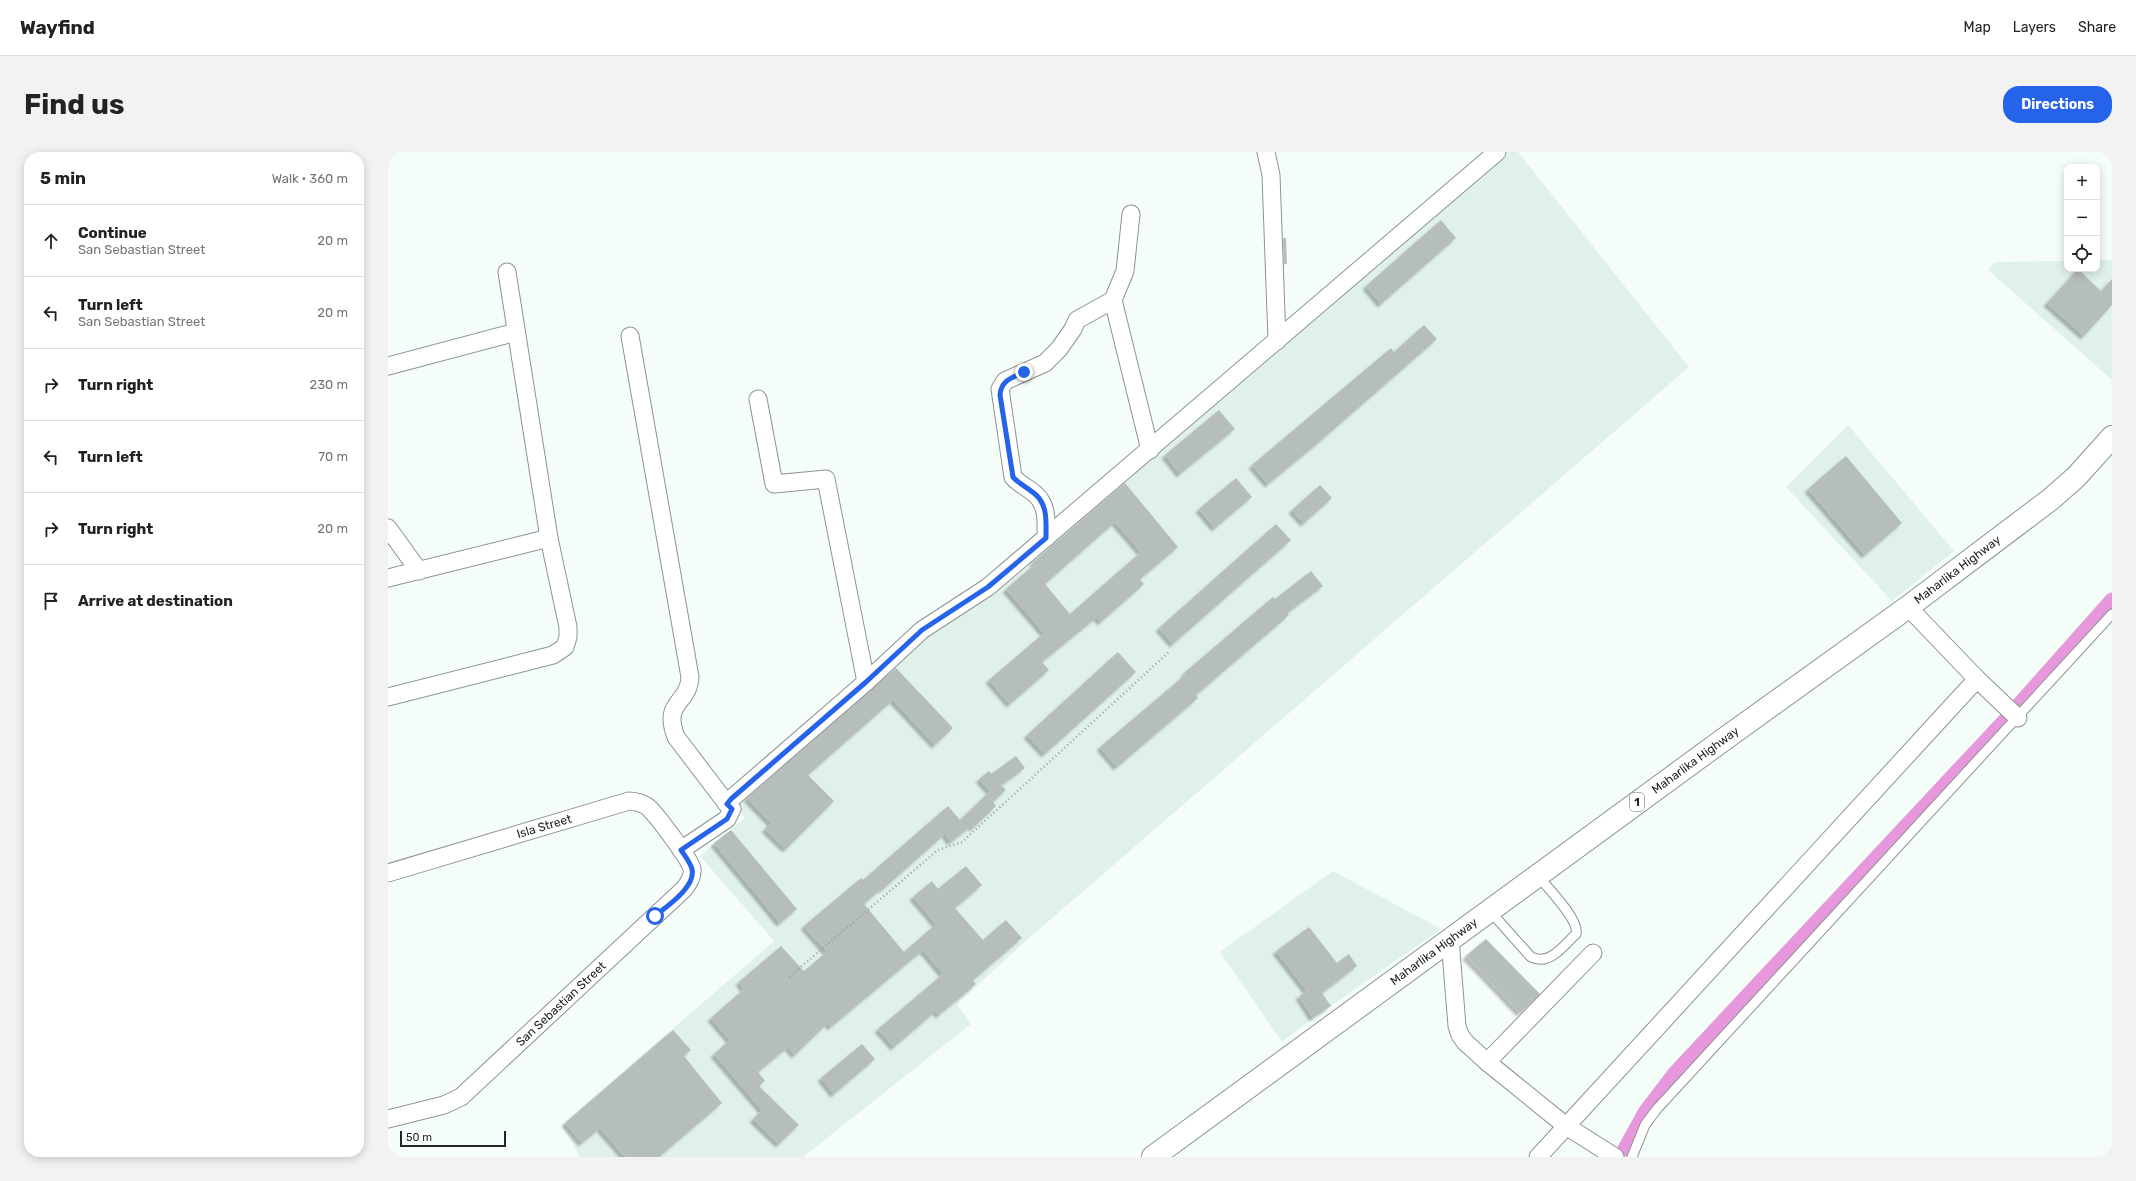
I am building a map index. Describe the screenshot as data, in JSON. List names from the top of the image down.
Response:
{
  "streets": {
    "highway": ["Maharlika Highway", "1"],
    "street": ["Isla Street", "San Sebastian Street"]
  },
  "crossings": [
    ["Isla Street", "San Sebastian Street"]
  ],
  "scale_bar": "50 m",
  "page": {
    "header": "Wayfind",
    "nav": ["Map", "Layers", "Share"],
    "buttons": "Directions",
    "title": "Find us",
    "heading": ["5 min", "Walk · 360 m"],
    "map_buttons": ["+", "−"],
    "list": [
      ["Continue", "San Sebastian Street", "20 m"],
      ["Turn left", "San Sebastian Street", "20 m"],
      ["Turn right", "230 m"],
      ["Turn left", "70 m"],
      ["Turn right", "20 m"],
      "Arrive at destination"
    ],
    "scale": "50 m"
  }
}
